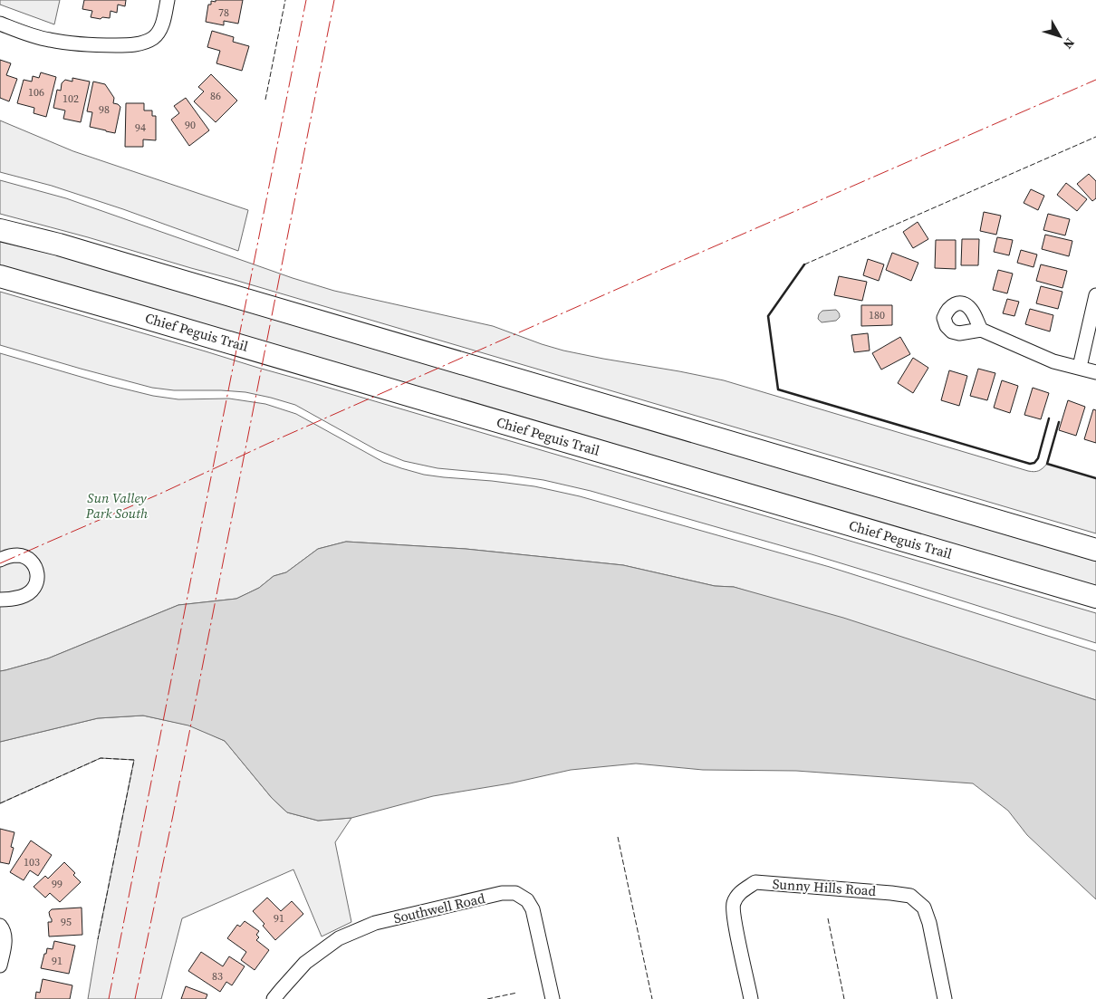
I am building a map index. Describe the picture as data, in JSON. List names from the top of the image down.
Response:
{
  "streets": {
    "main road": ["Chief Peguis Trail"],
    "street": ["Sunny Hills Road", "Southwell Road"]
  },
  "parks": ["Sun Valley Park South"],
  "house_numbers": [
    "78",
    "106",
    "86",
    "102",
    "98",
    "90",
    "94",
    "180",
    "103",
    "99",
    "91",
    "95",
    "91",
    "83"
  ],
  "north": "bottom right"
}
